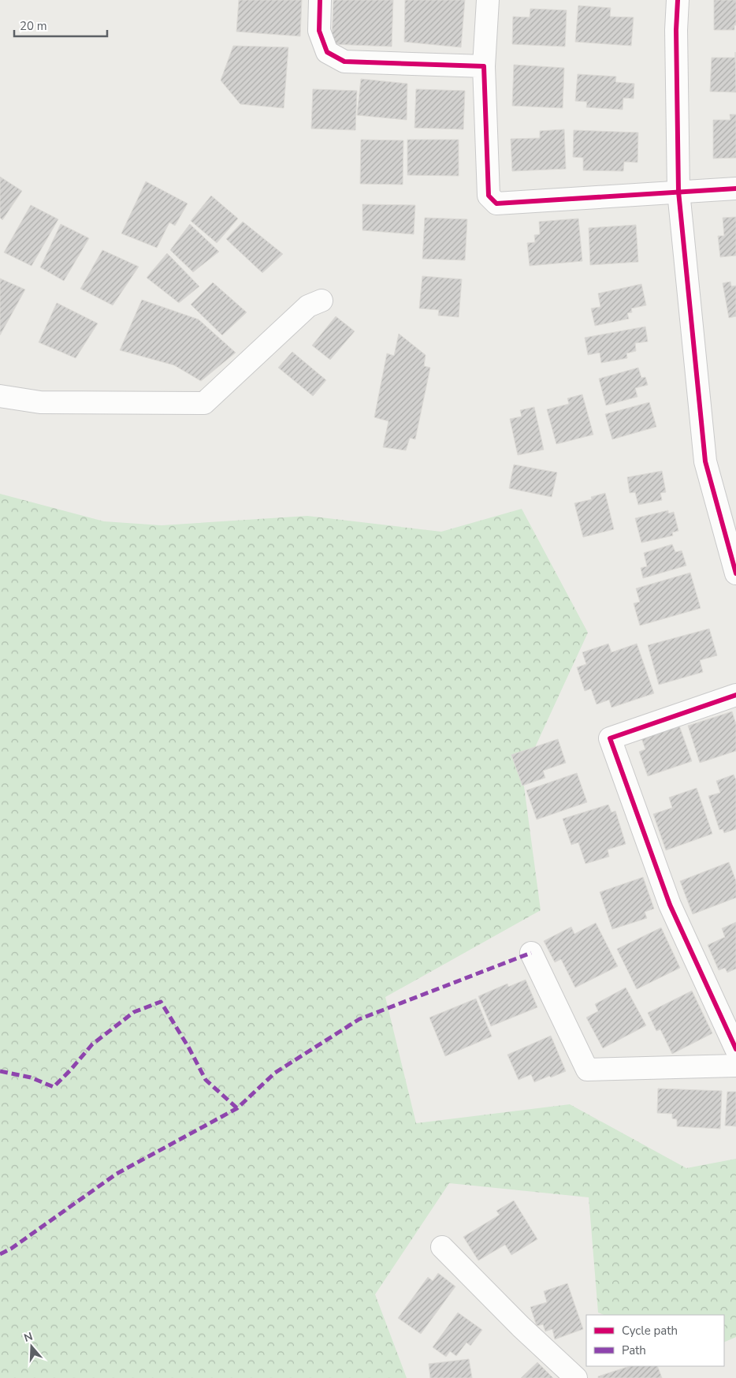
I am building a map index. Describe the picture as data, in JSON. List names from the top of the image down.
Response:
{
  "legend": ["Cycle path", "Path"],
  "scale_bar": "20 m",
  "north": "top"
}
